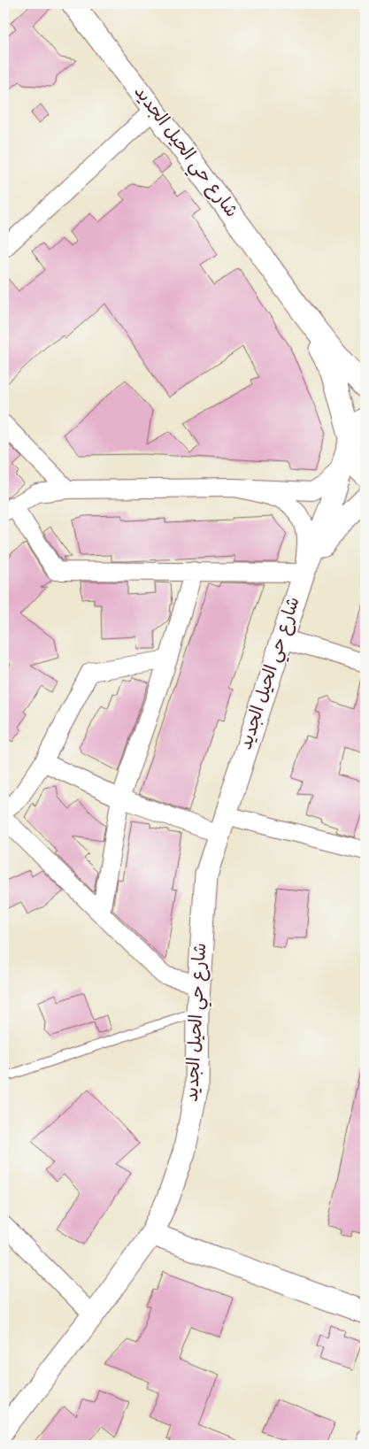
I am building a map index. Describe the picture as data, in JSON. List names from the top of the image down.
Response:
{
  "streets": {
    "street": ["شارع حي الحيل الجديد"]
  }
}
